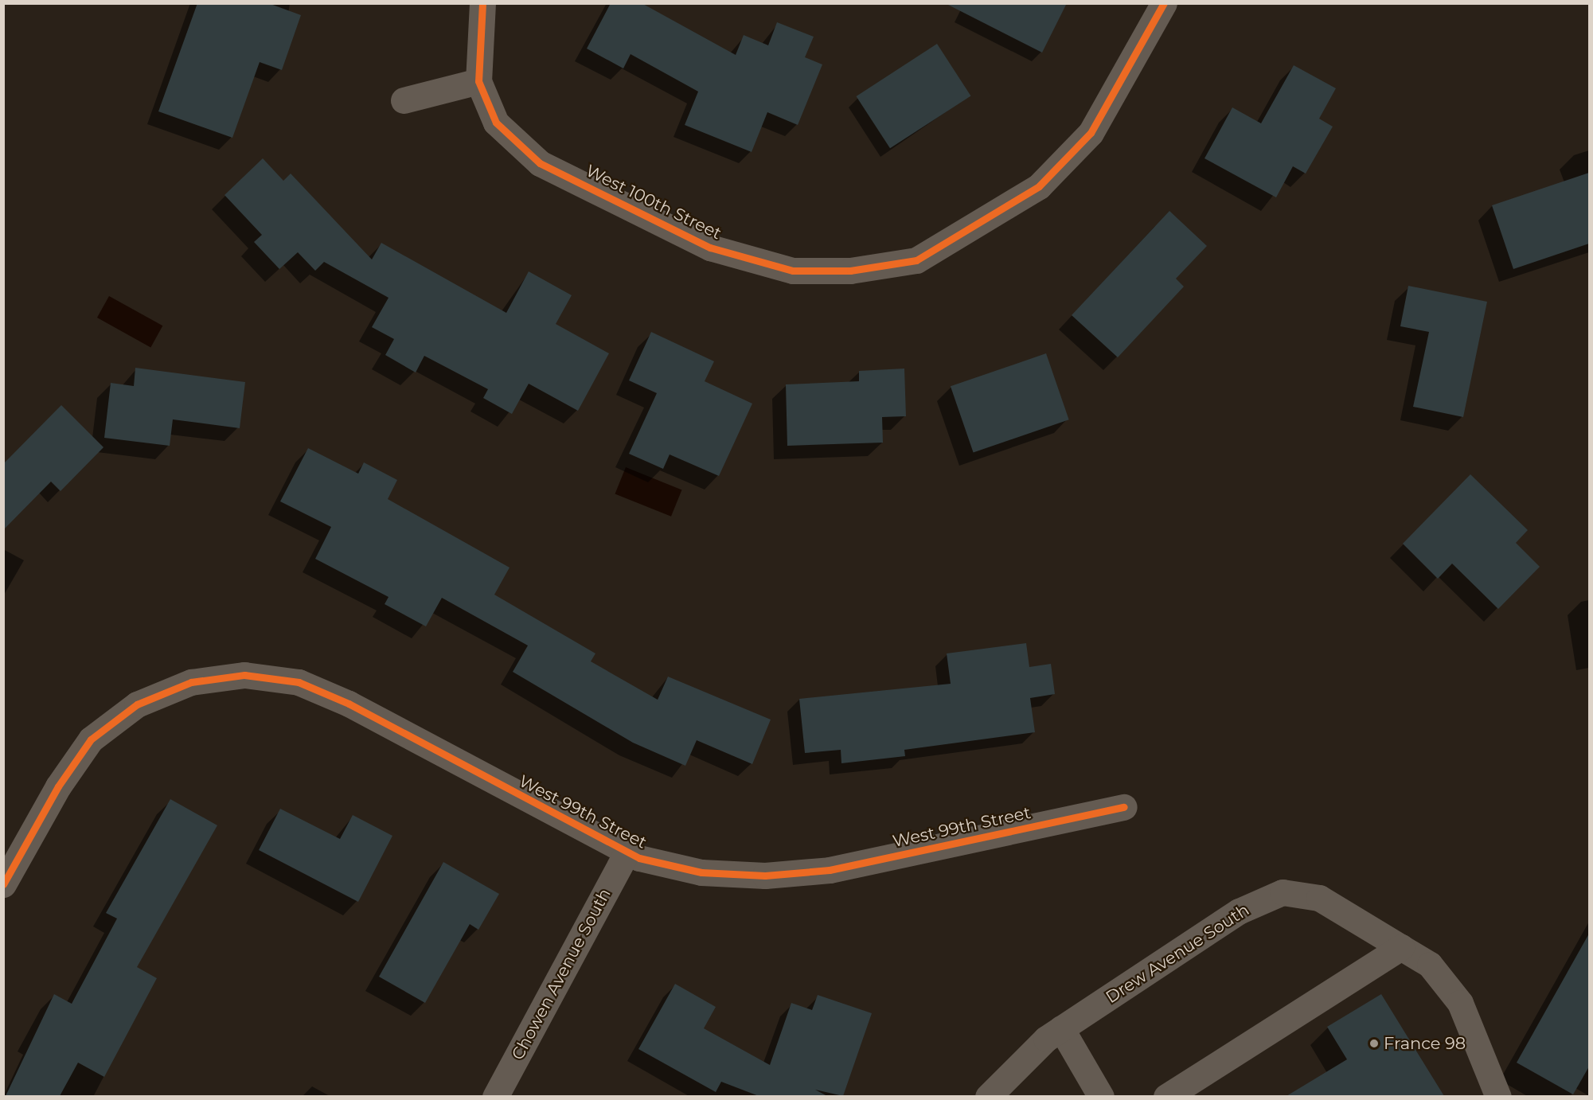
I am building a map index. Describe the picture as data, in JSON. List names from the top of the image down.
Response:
{
  "streets": {
    "street": [
      "West 100th Street",
      "West 99th Street",
      "Drew Avenue South",
      "Chowen Avenue South"
    ]
  },
  "crossings": [
    ["West 99th Street", "Chowen Avenue South"]
  ],
  "places": ["France 98"]
}
